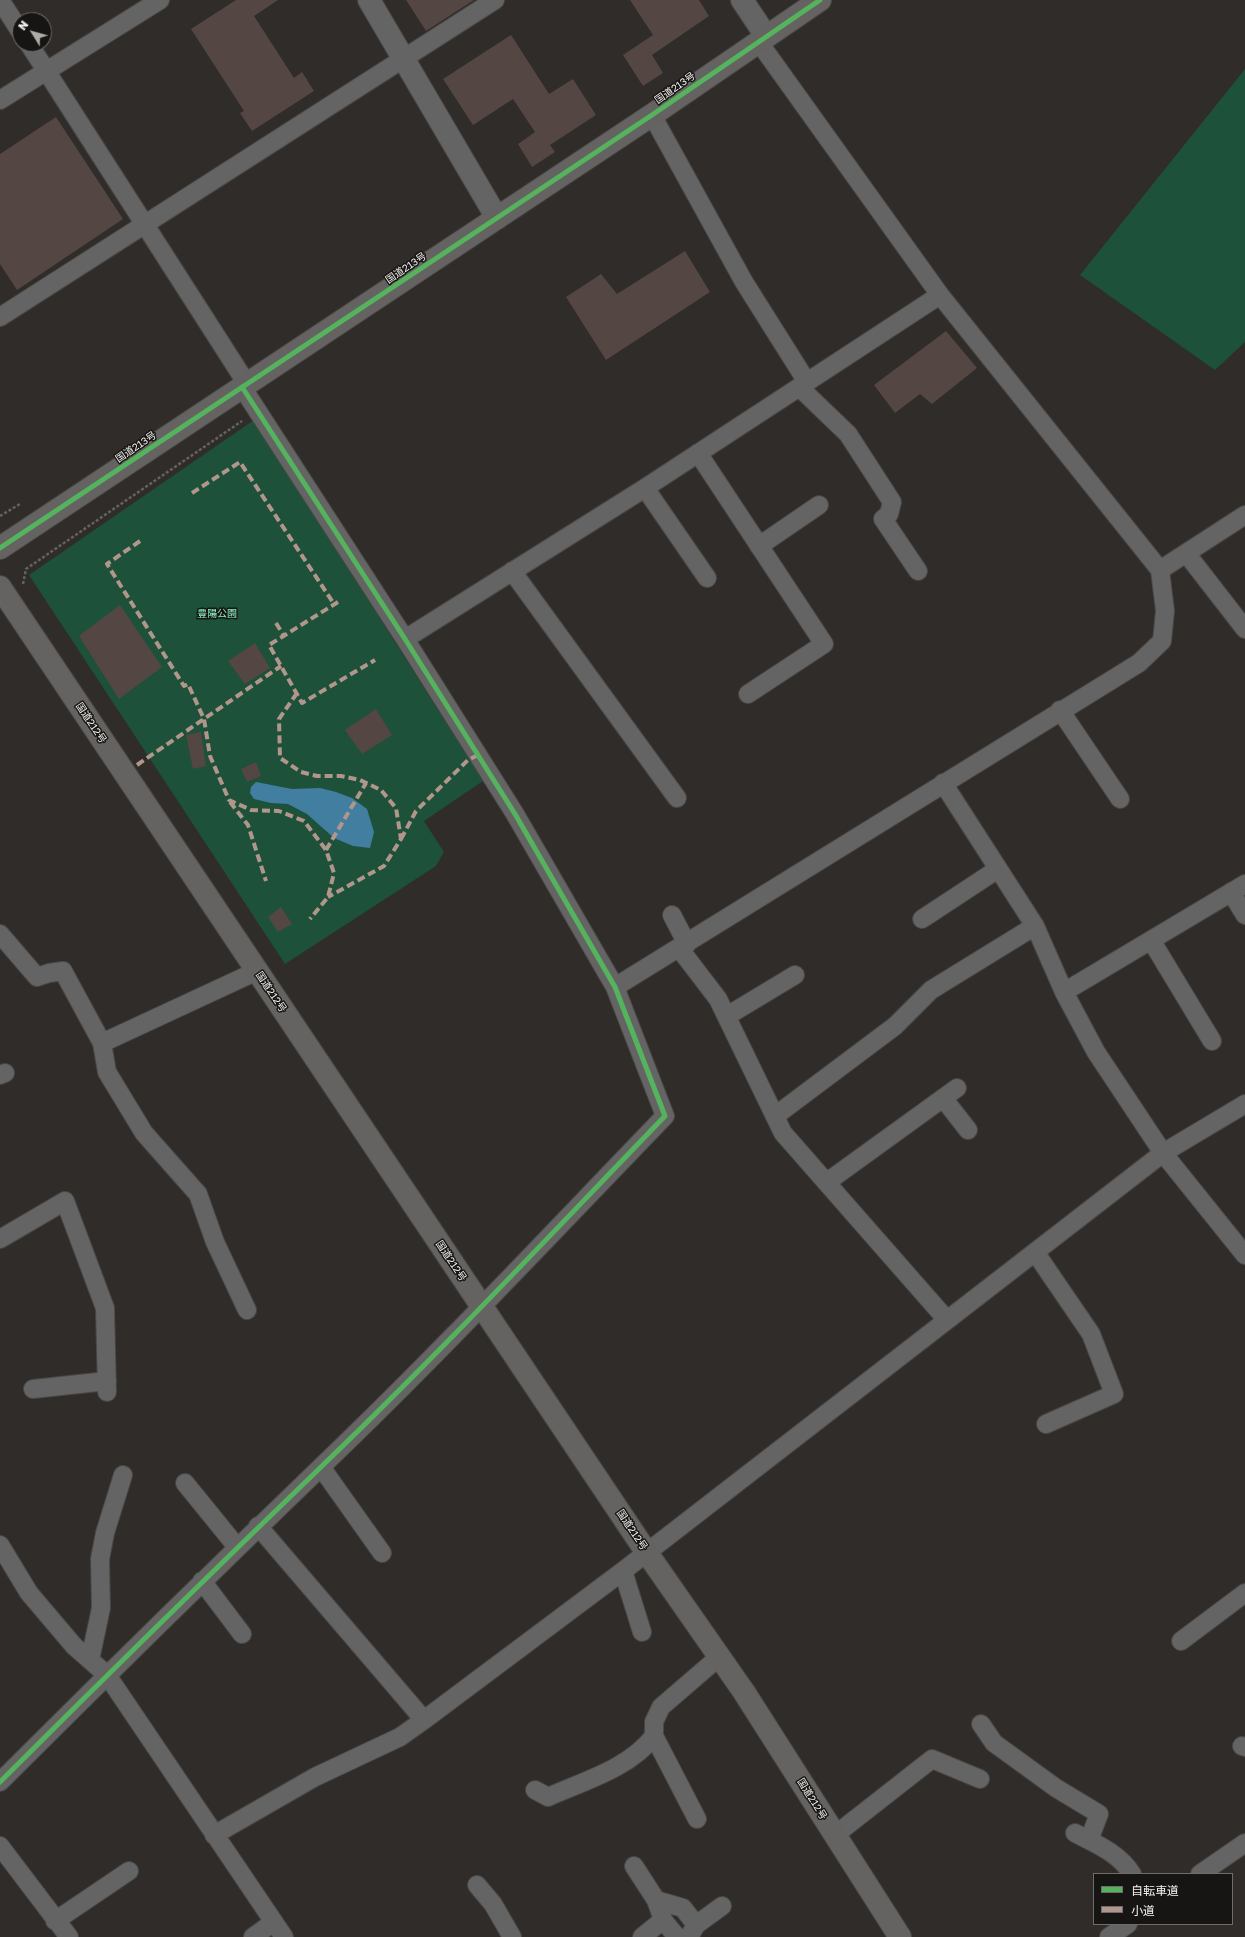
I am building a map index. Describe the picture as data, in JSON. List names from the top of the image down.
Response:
{
  "streets": {
    "highway": ["国道213号", "国道212号"]
  },
  "parks": ["豊陽公園"],
  "legend": ["自転車道", "小道"],
  "north": "top left"
}
